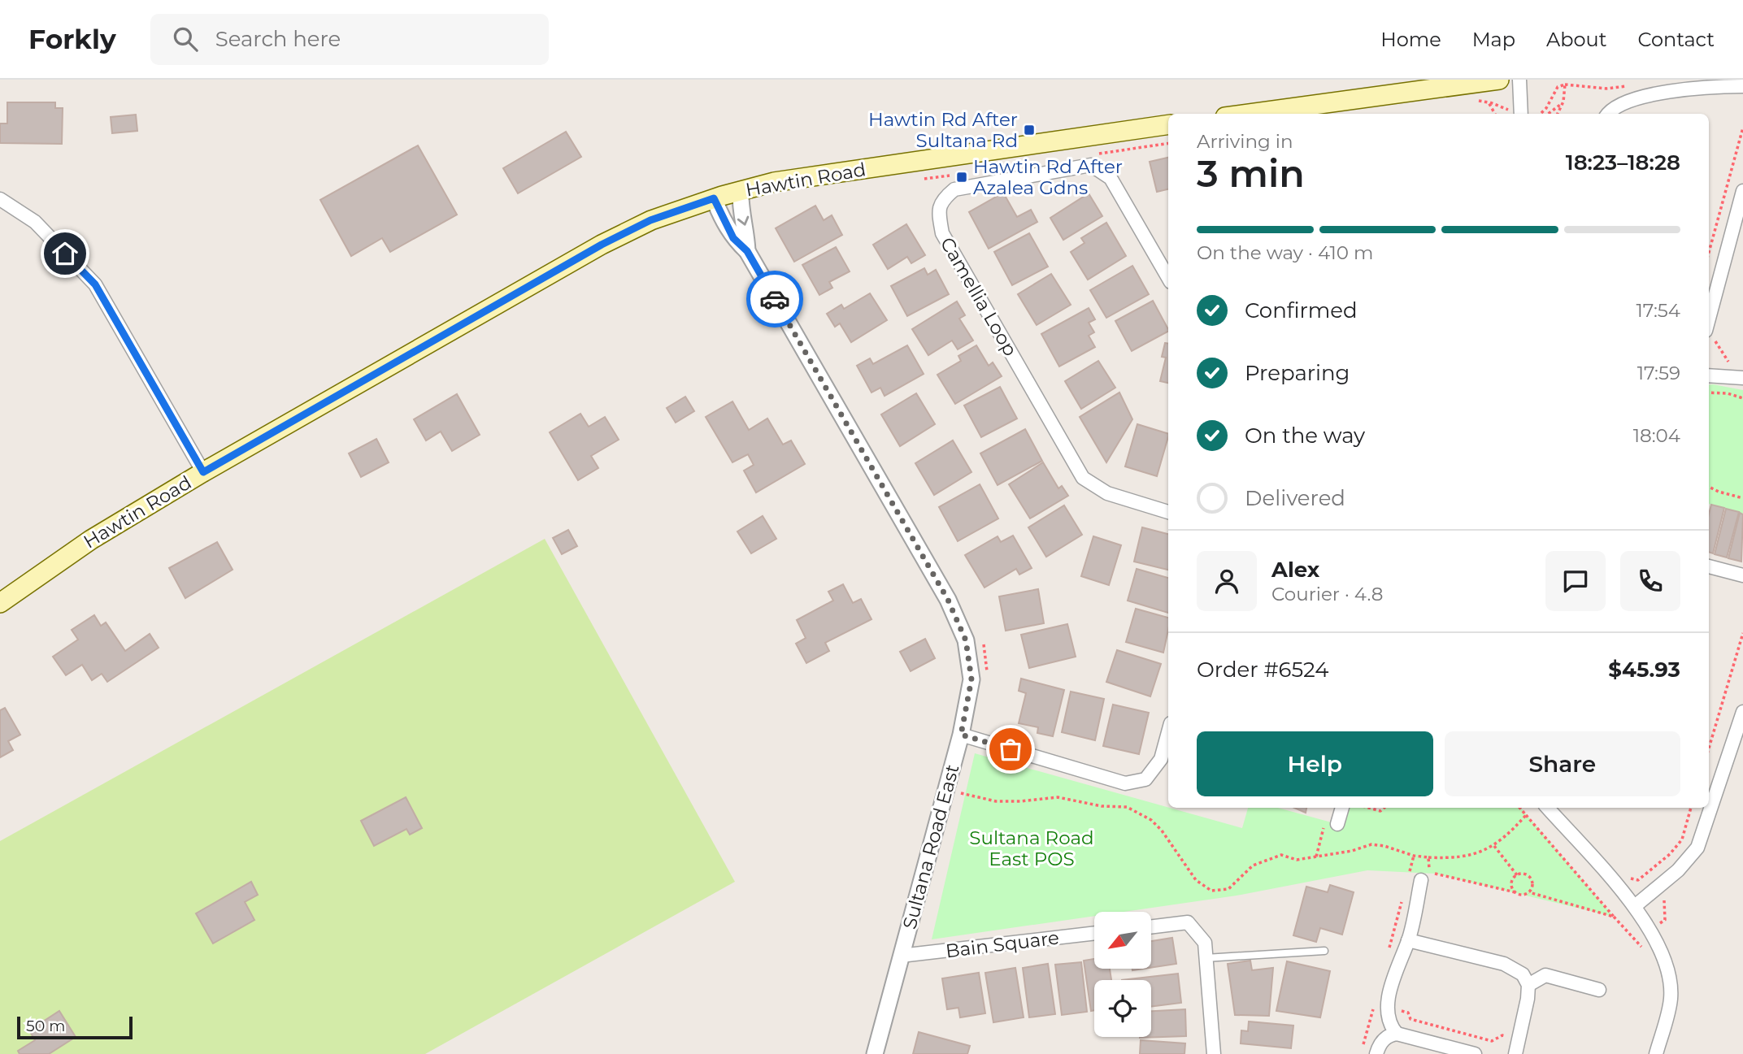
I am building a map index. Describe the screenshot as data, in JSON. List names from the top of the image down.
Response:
{
  "streets": {
    "main road": ["Hawtin Road"],
    "street": ["Camellia Loop", "Sultana Road East", "Bain Square"]
  },
  "crossings": [
    ["Hawtin Road", "Sultana Road East"],
    ["Sultana Road East", "Bain Square"]
  ],
  "parks": ["Sultana Road East POS"],
  "places": {
    "transit": ["Hawtin Rd After Sultana Rd", "Hawtin Rd After Azalea Gdns"]
  },
  "scale_bar": "50 m",
  "north": "bottom left",
  "page": {
    "header": "Forkly",
    "search": "Search here",
    "nav": [
      "Home",
      "Map",
      "About",
      "Contact"
    ],
    "heading": ["3 min", "Arriving in", "18:23–18:28"],
    "panel": [
      "Alex",
      "Courier · 4.8",
      "Order #6524",
      "$45.93"
    ],
    "bar": "On the way · 410 m",
    "list": [
      ["Confirmed", "17:54"],
      ["Preparing", "17:59"],
      ["On the way", "18:04"],
      "Delivered"
    ],
    "buttons": ["Help", "Share"],
    "scale": "50 m"
  }
}
